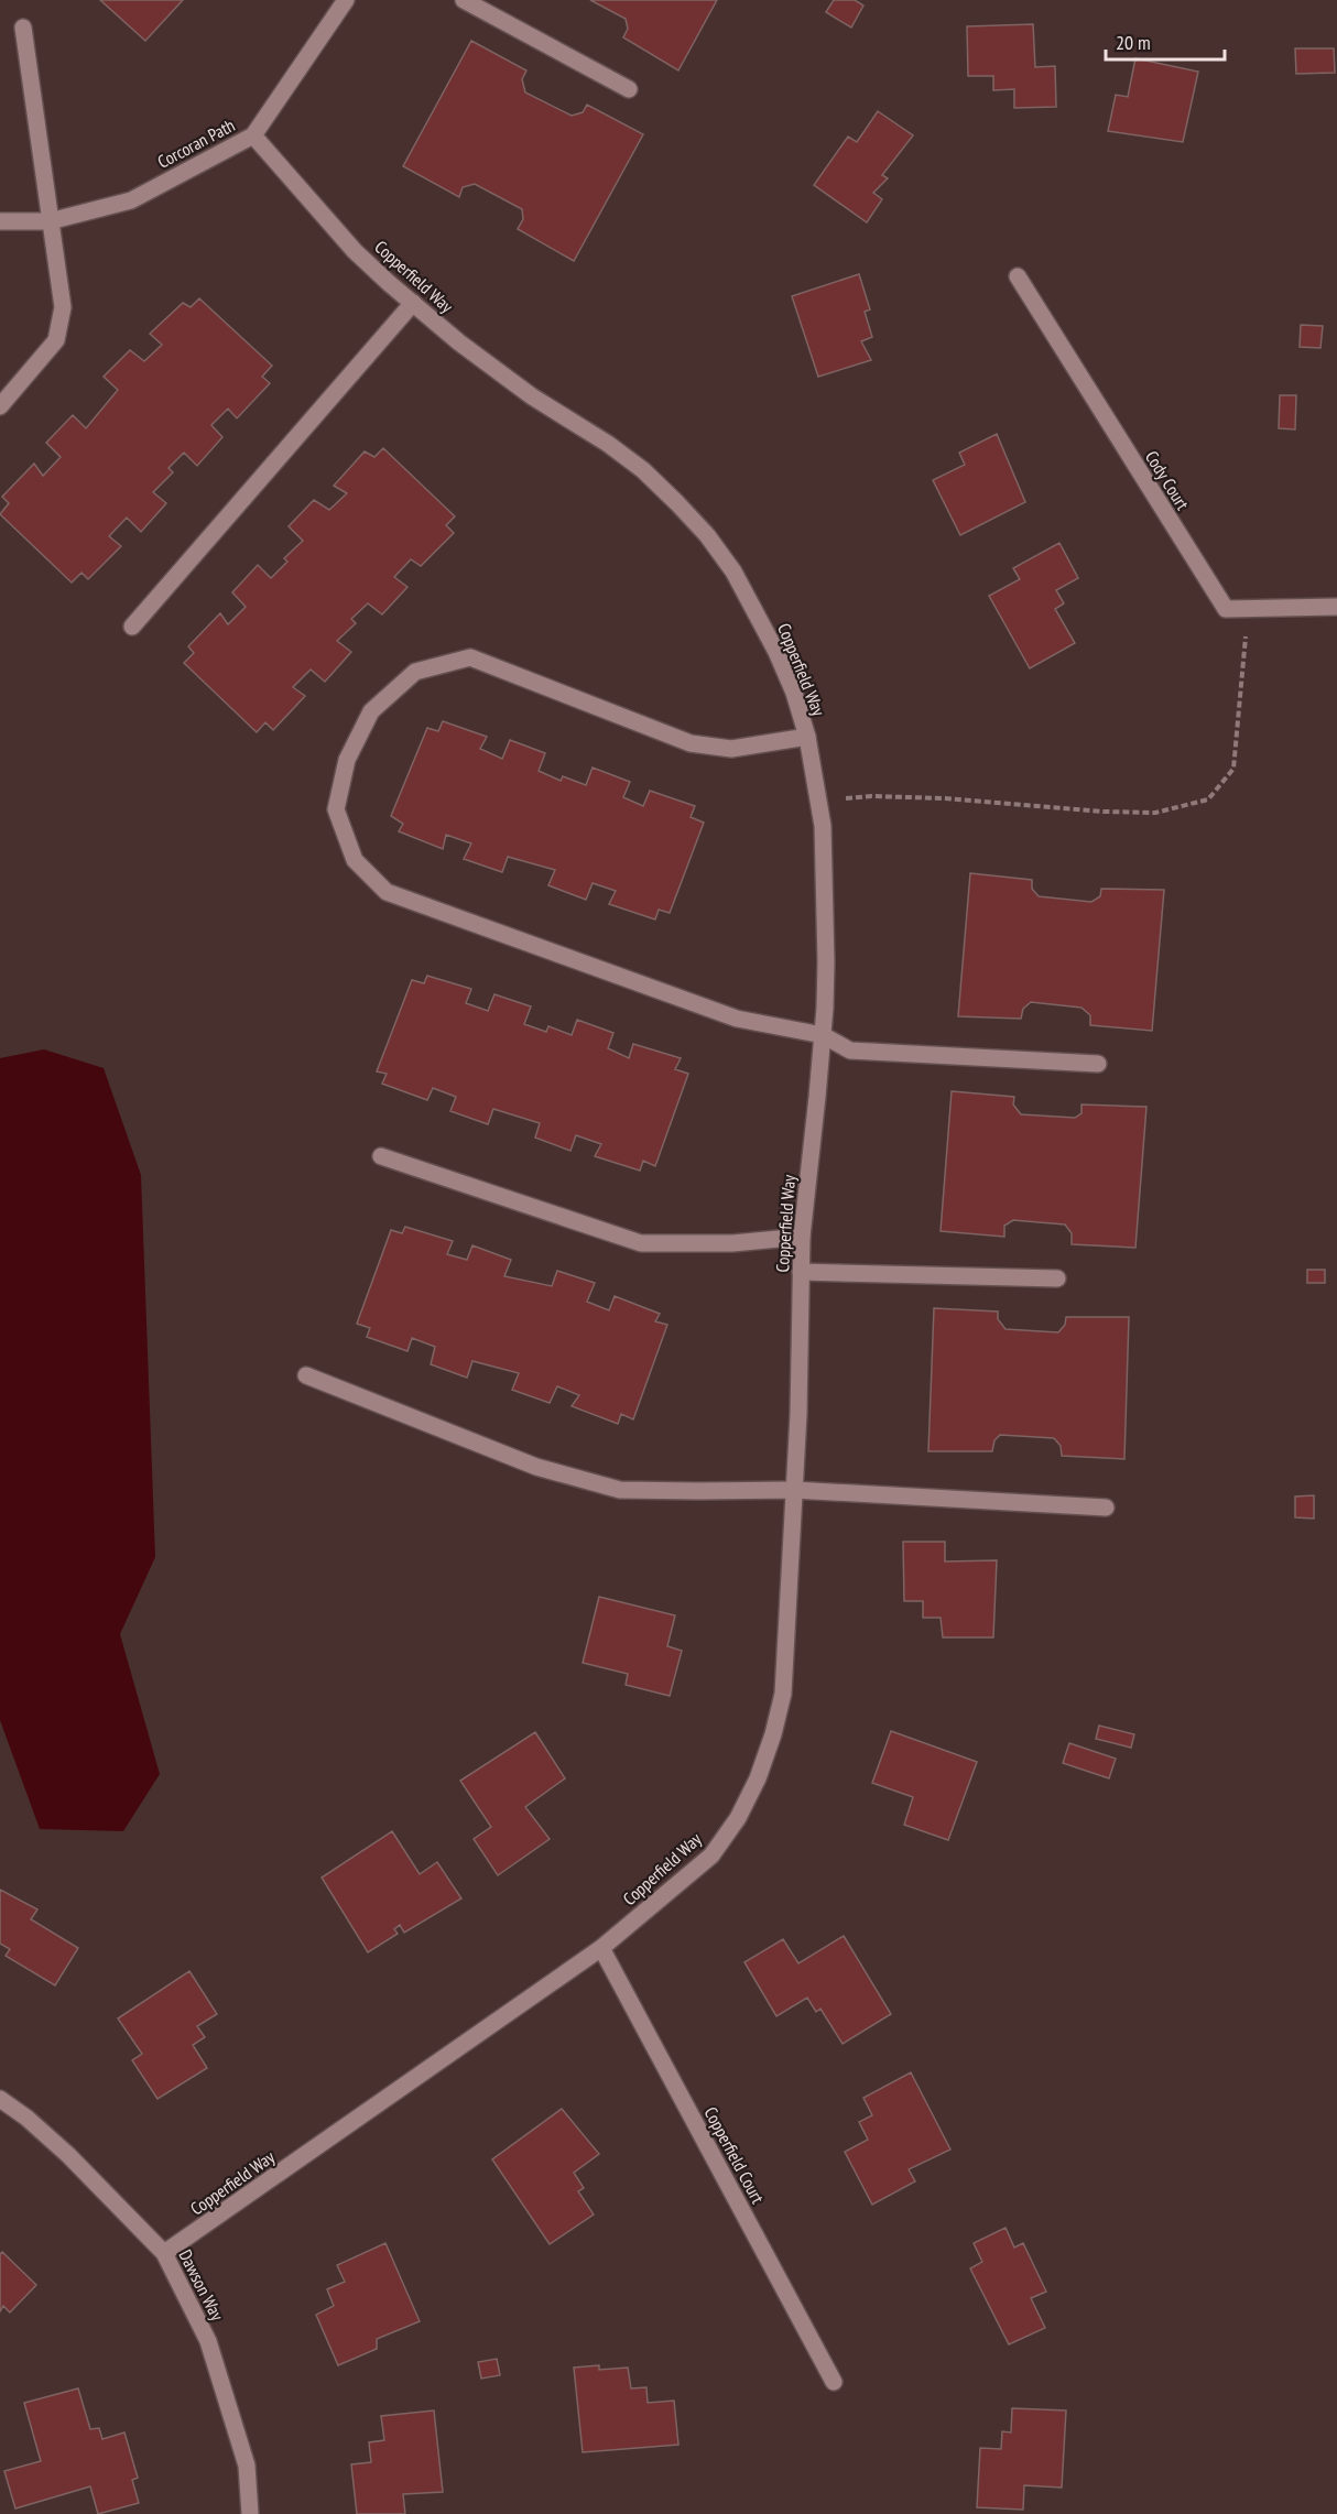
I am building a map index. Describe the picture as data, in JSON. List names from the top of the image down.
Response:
{
  "streets": {
    "street": [
      "Corcoran Path",
      "Copperfield Way",
      "Cody Court",
      "Copperfield Court",
      "Dawson Way"
    ]
  },
  "crossings": [
    ["Corcoran Path", "Copperfield Way"],
    ["Copperfield Way", "Copperfield Court"],
    ["Copperfield Way", "Dawson Way"]
  ],
  "scale_bar": "20 m"
}
